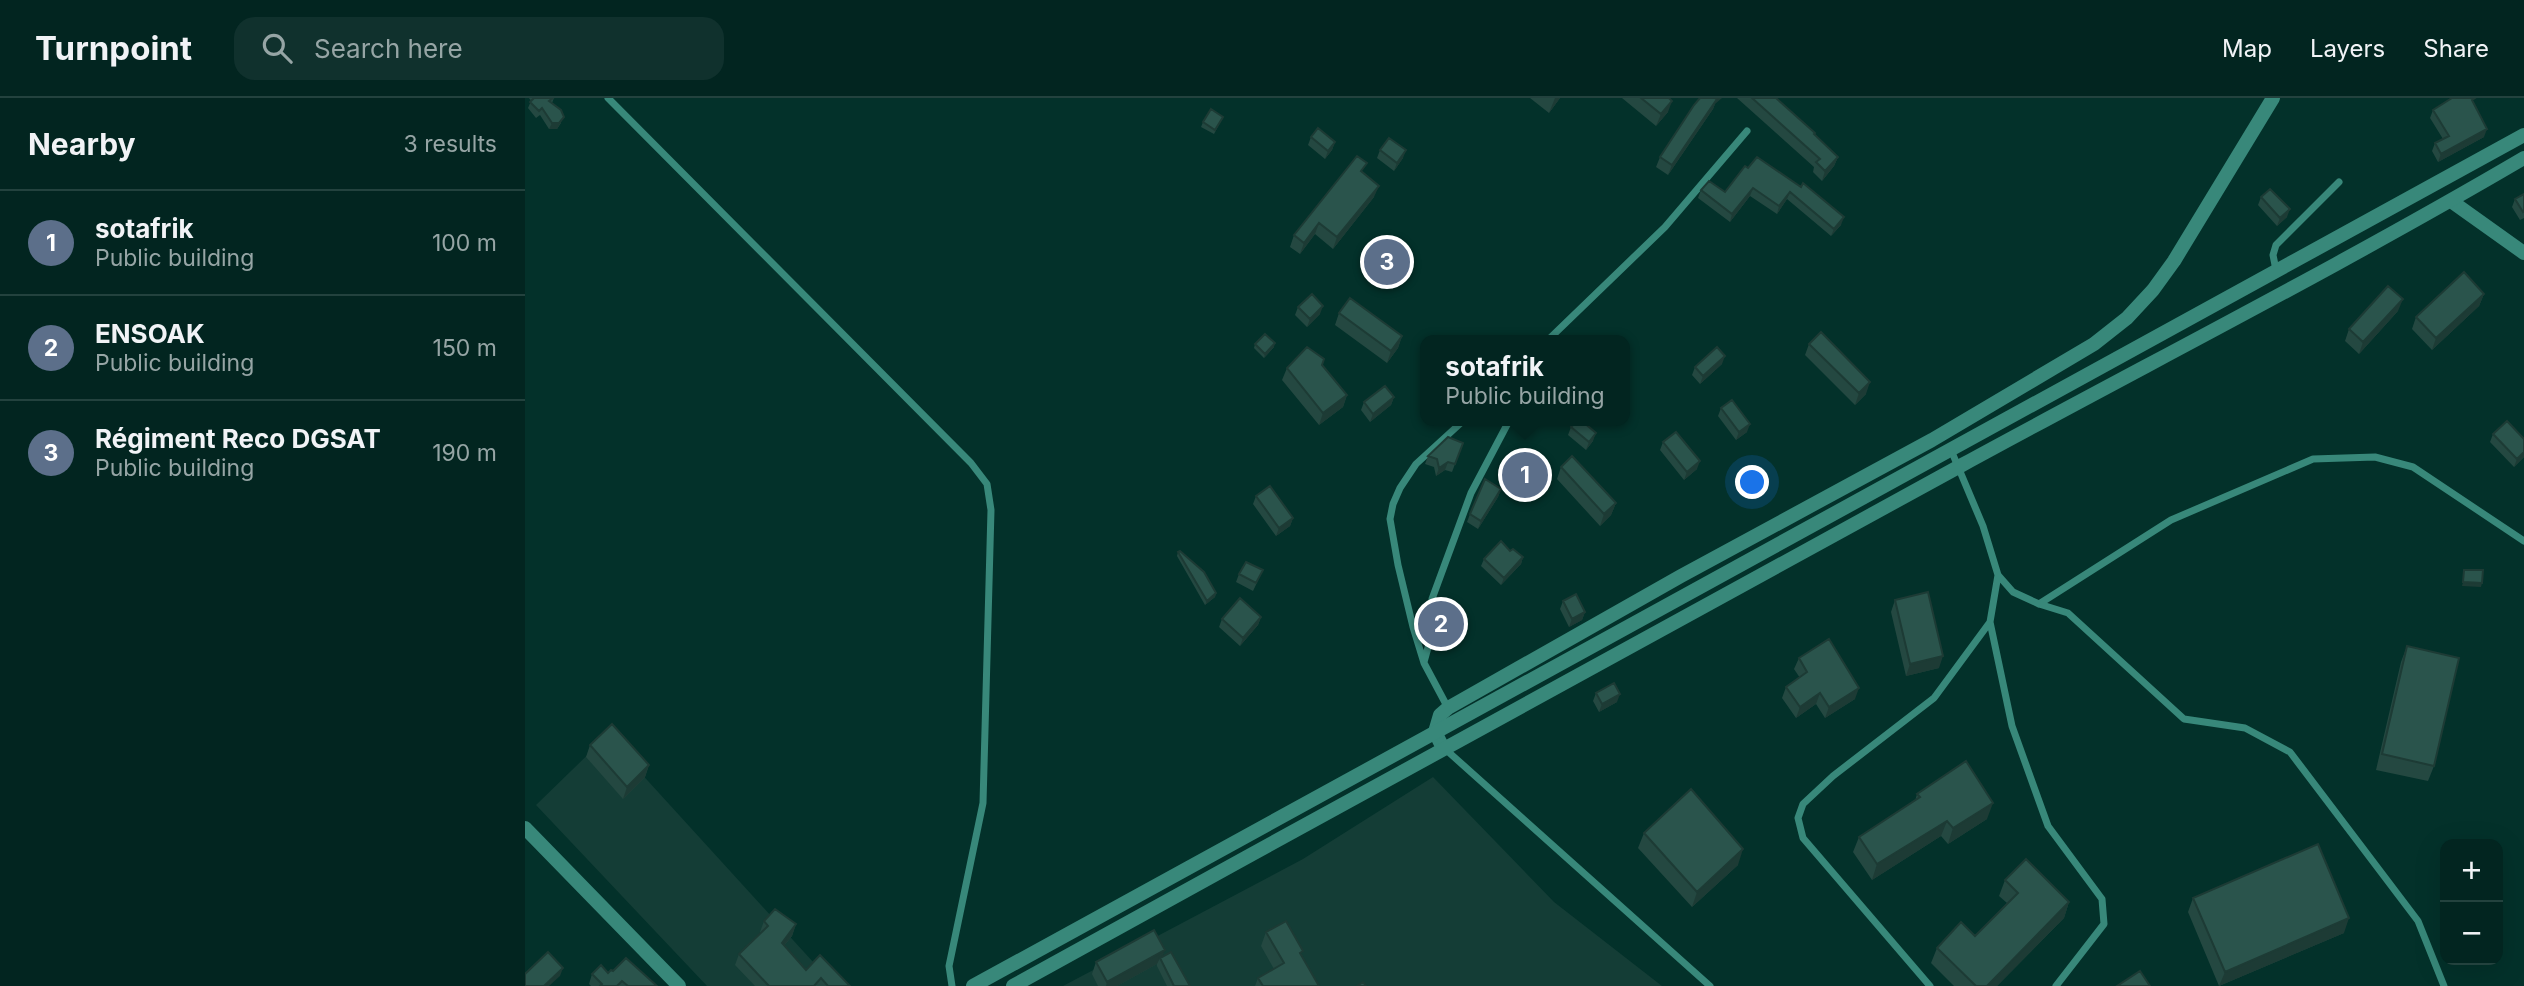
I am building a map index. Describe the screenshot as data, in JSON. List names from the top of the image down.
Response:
{
  "page": {
    "header": "Turnpoint",
    "search": "Search here",
    "nav": ["Map", "Layers", "Share"],
    "heading": ["Nearby", "3 results"],
    "list": [
      {
        "mark": "1",
        "name": "sotafrik",
        "note": "Public building",
        "value": "100 m"
      },
      {
        "mark": "2",
        "name": "ENSOAK",
        "note": "Public building",
        "value": "150 m"
      },
      {
        "mark": "3",
        "name": "Régiment Reco DGSAT",
        "note": "Public building",
        "value": "190 m"
      }
    ],
    "pins": ["3", "1", "2"],
    "popup": ["sotafrik", "Public building"],
    "map_buttons": ["+", "−"]
  }
}
